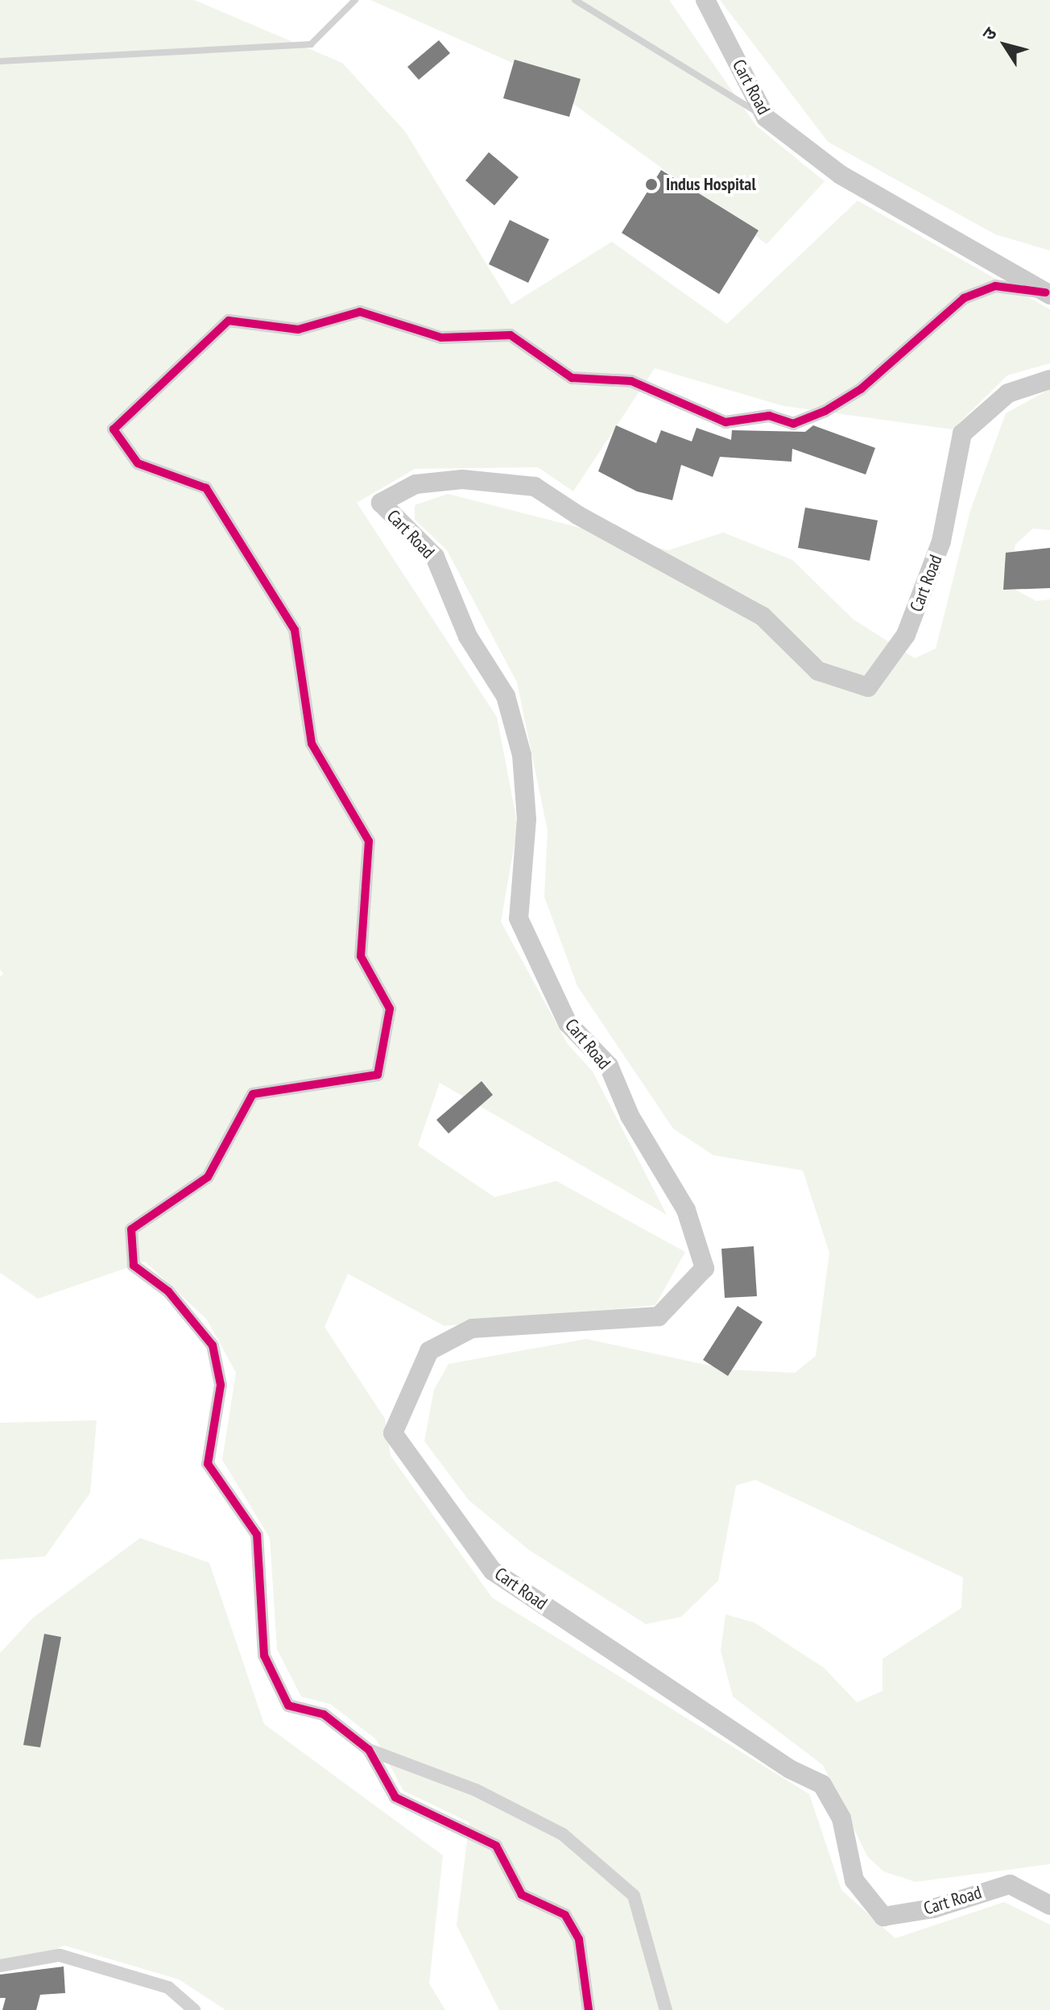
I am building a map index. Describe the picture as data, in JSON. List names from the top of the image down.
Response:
{
  "streets": {
    "main road": ["Cart Road"]
  },
  "places": ["Indus Hospital"],
  "north": "top left"
}
